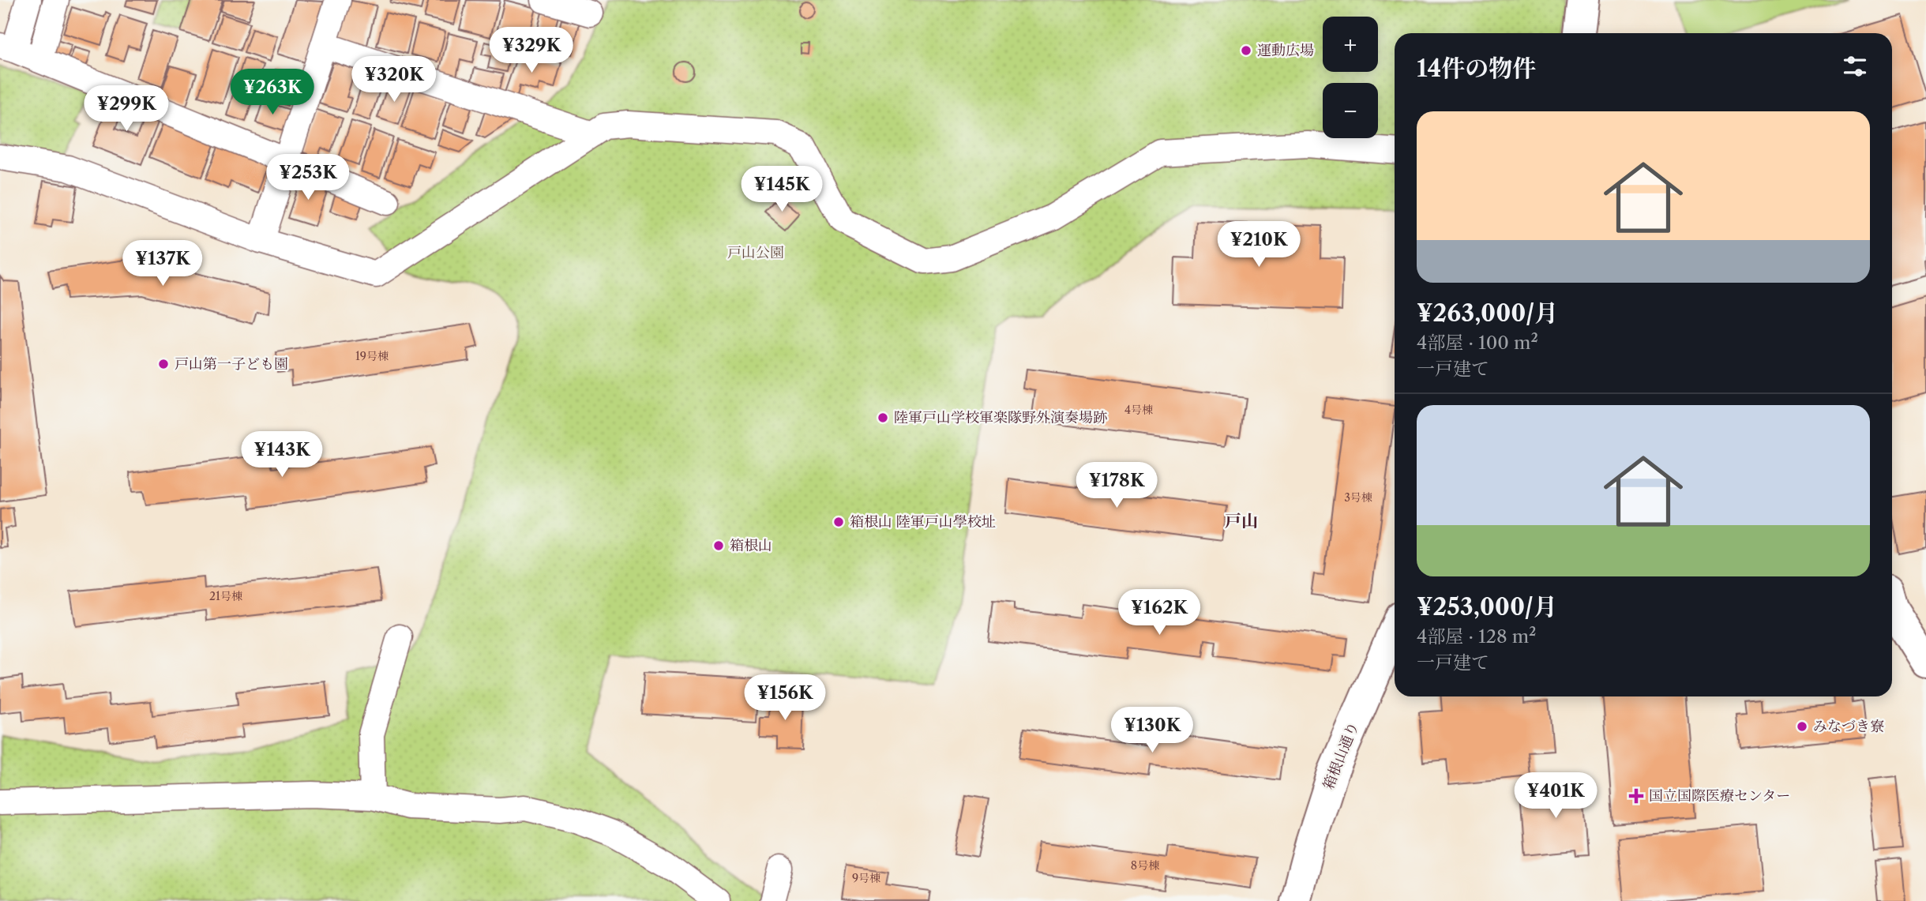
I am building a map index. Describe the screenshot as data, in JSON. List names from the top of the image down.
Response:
{
  "streets": {
    "street": ["箱根山通り"]
  },
  "districts": ["戸山"],
  "parks": ["戸山公園"],
  "places": {
    "other": [
      "運動広場",
      "戸山第一子ども園",
      "陸軍戸山学校軍楽隊野外演奏場跡",
      "箱根山 陸軍戸山學校址",
      "箱根山",
      "みなづき寮"
    ],
    "health": ["国立国際医療センター"]
  },
  "house_numbers": [
    "19号棟",
    "4号棟",
    "3号棟",
    "21号棟",
    "8号棟",
    "9号棟"
  ],
  "page": {
    "map_buttons": ["+", "−"],
    "price": [
      "¥329K",
      "¥320K",
      "¥263K",
      "¥299K",
      "¥253K",
      "¥145K",
      "¥210K",
      "¥137K",
      "¥143K",
      "¥178K",
      "¥162K",
      "¥156K",
      "¥130K",
      "¥401K"
    ],
    "heading": "14件の物件",
    "list": [
      {
        "name": "¥263,000/月",
        "note": "4部屋 · 100 m² · 一戸建て"
      },
      {
        "name": "¥253,000/月",
        "note": "4部屋 · 128 m² · 一戸建て"
      }
    ]
  }
}
